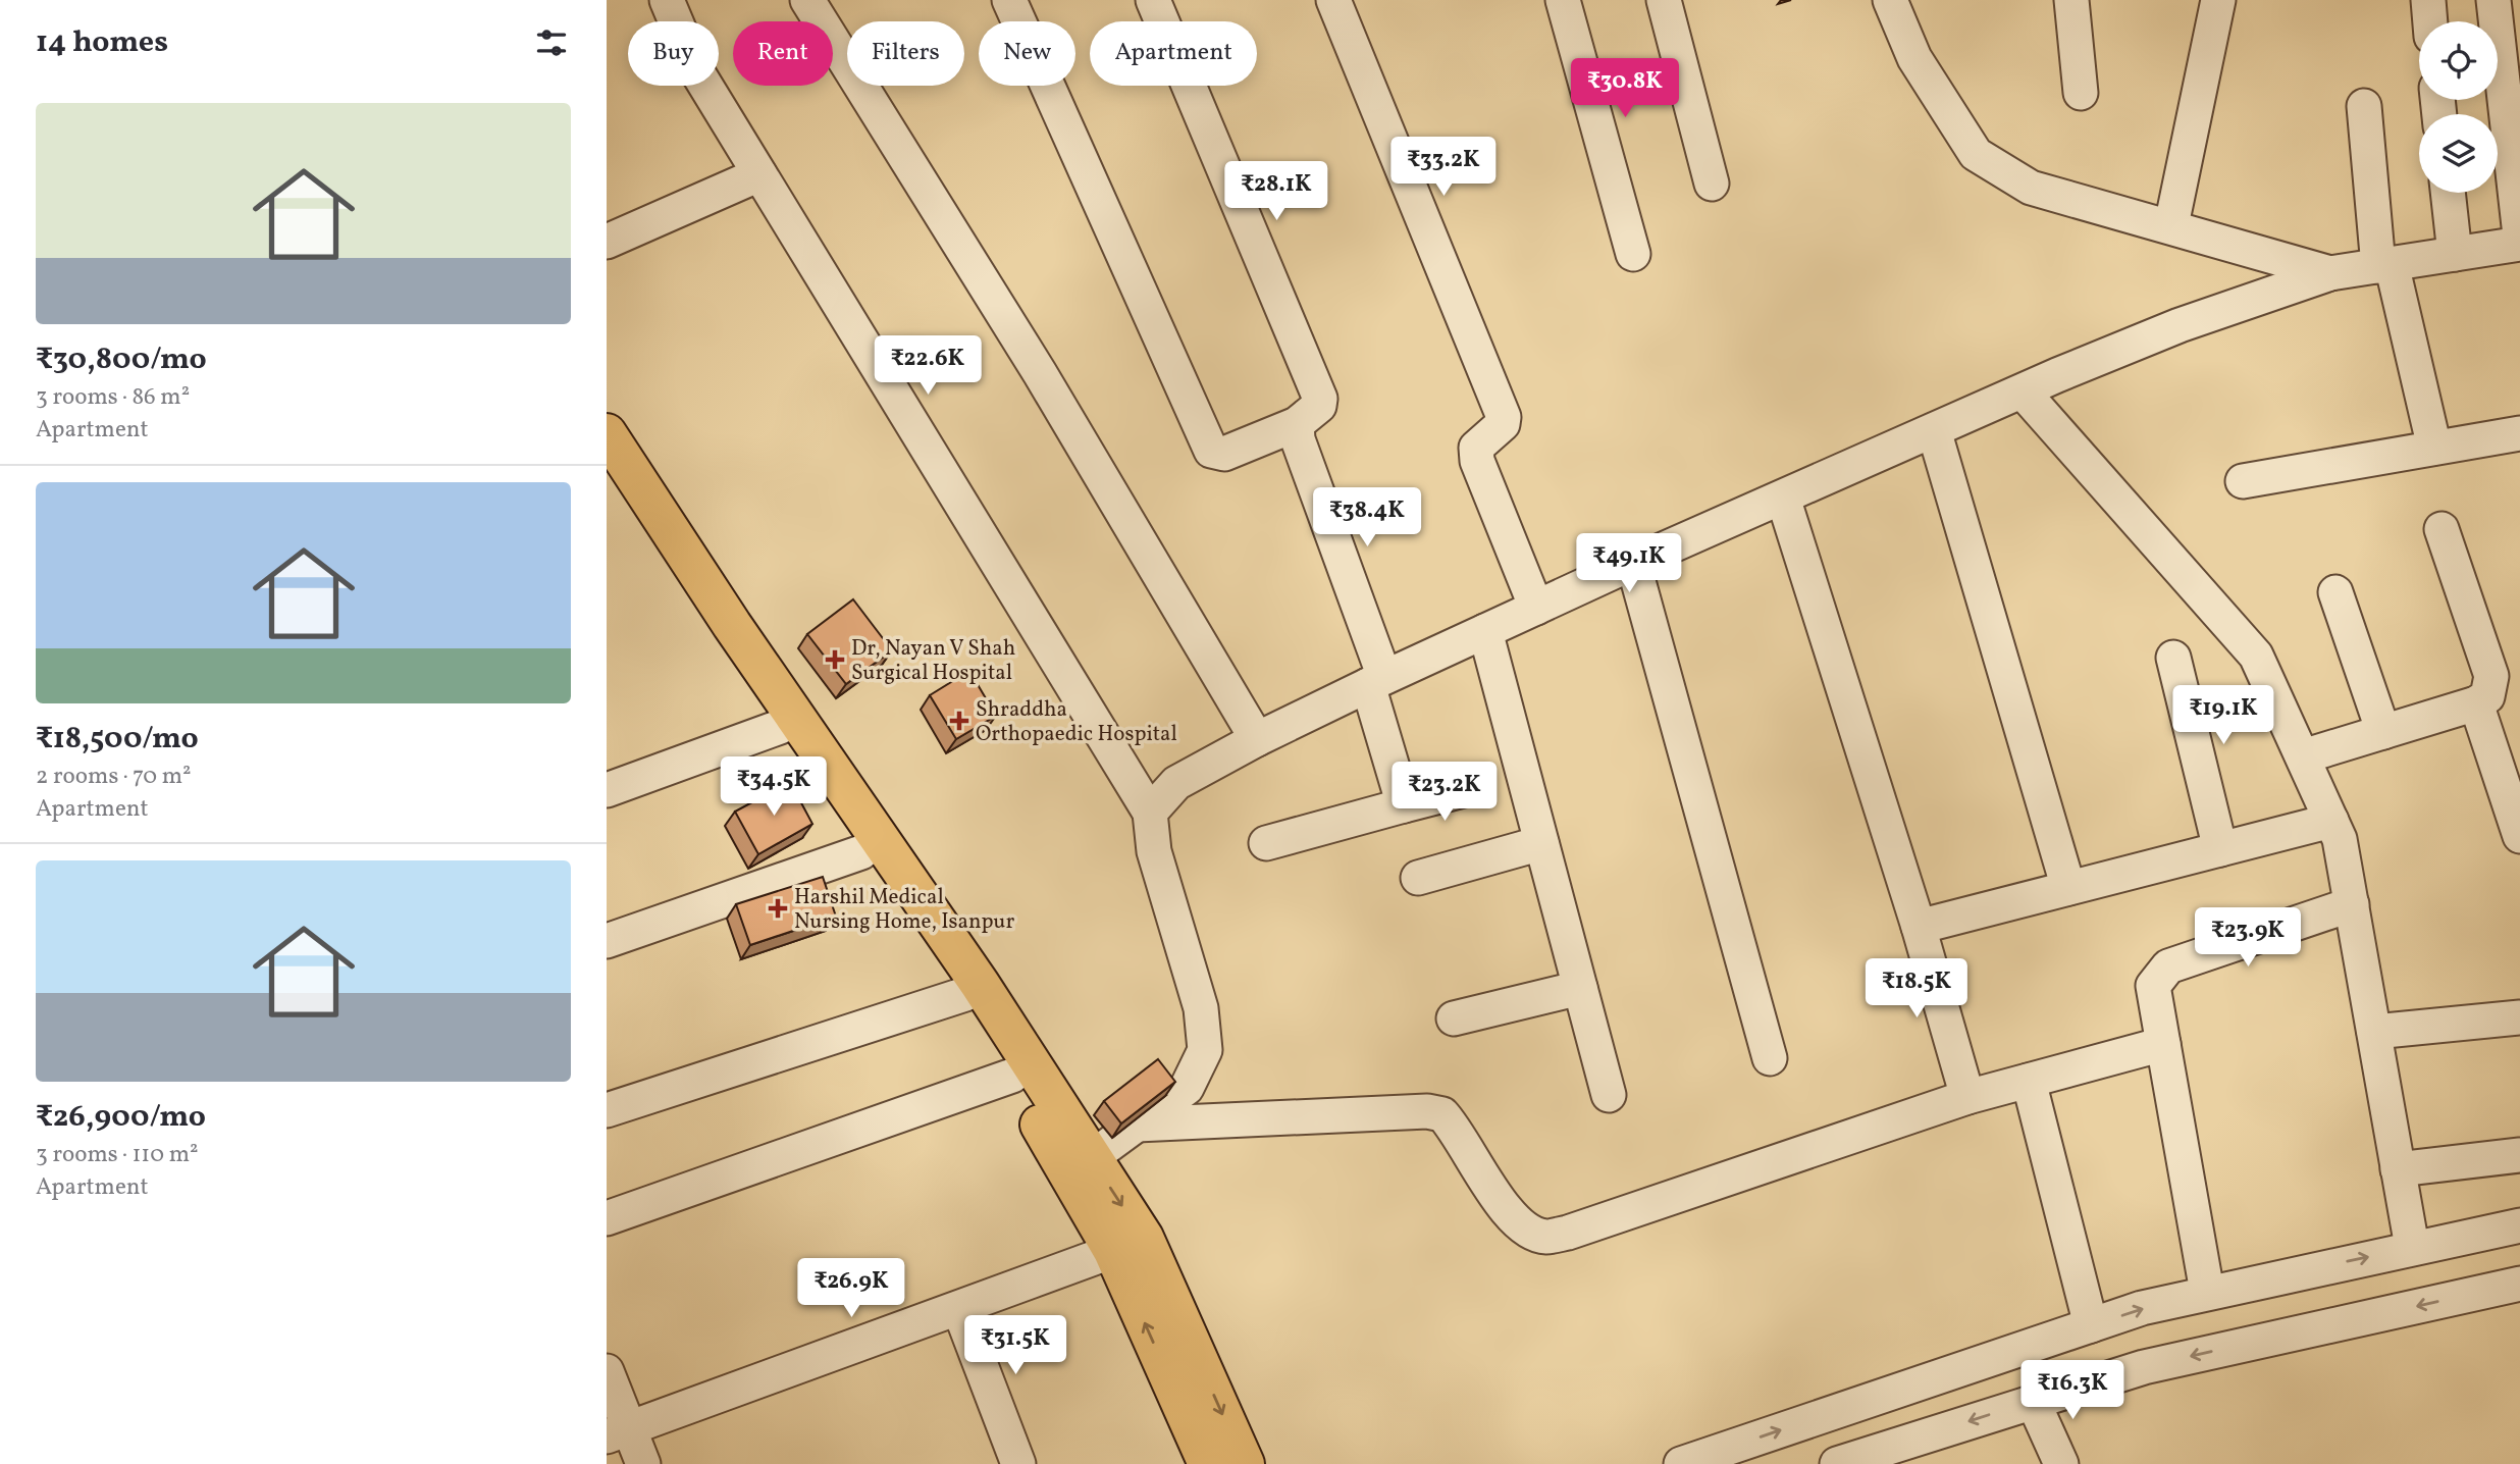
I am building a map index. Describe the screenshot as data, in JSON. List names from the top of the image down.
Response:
{
  "places": {
    "health": ["Dr, Nayan V Shah Surgical Hospital", "Shraddha Orthopaedic Hospital", "Harshil Medical Nursing Home, Isanpur"]
  },
  "page": {
    "heading": "14 homes",
    "chip": [
      "Buy",
      "Rent",
      "Filters",
      "New",
      "Apartment"
    ],
    "price": [
      "₹30.8K",
      "₹33.2K",
      "₹28.1K",
      "₹22.6K",
      "₹38.4K",
      "₹49.1K",
      "₹19.1K",
      "₹34.5K",
      "₹23.2K",
      "₹23.9K",
      "₹18.5K",
      "₹26.9K",
      "₹31.5K",
      "₹16.3K"
    ],
    "list": [
      {
        "name": "₹30,800/mo",
        "note": "3 rooms · 86 m² · Apartment"
      },
      {
        "name": "₹18,500/mo",
        "note": "2 rooms · 70 m² · Apartment"
      },
      {
        "name": "₹26,900/mo",
        "note": "3 rooms · 110 m² · Apartment"
      }
    ]
  }
}
